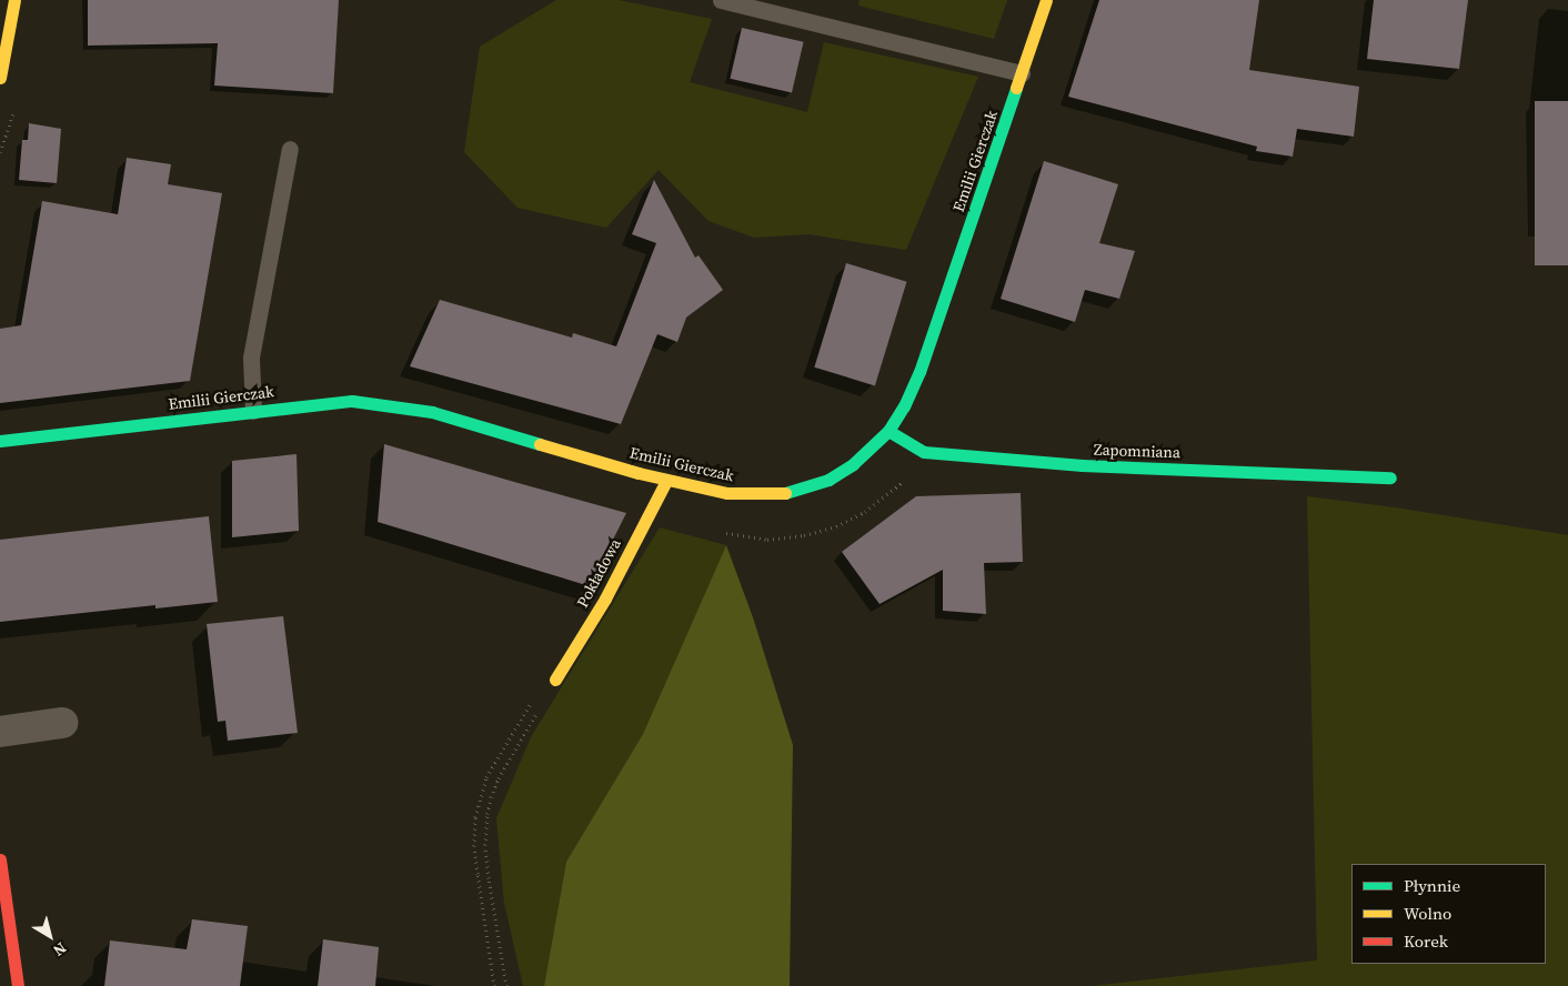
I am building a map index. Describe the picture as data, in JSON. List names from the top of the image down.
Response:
{
  "streets": {
    "street": ["Emilii Gierczak", "Zapomniana", "Pokładowa"]
  },
  "crossings": [
    ["Emilii Gierczak", "Zapomniana"],
    ["Emilii Gierczak", "Pokładowa"]
  ],
  "legend": ["Płynnie", "Wolno", "Korek"],
  "north": "bottom right"
}
